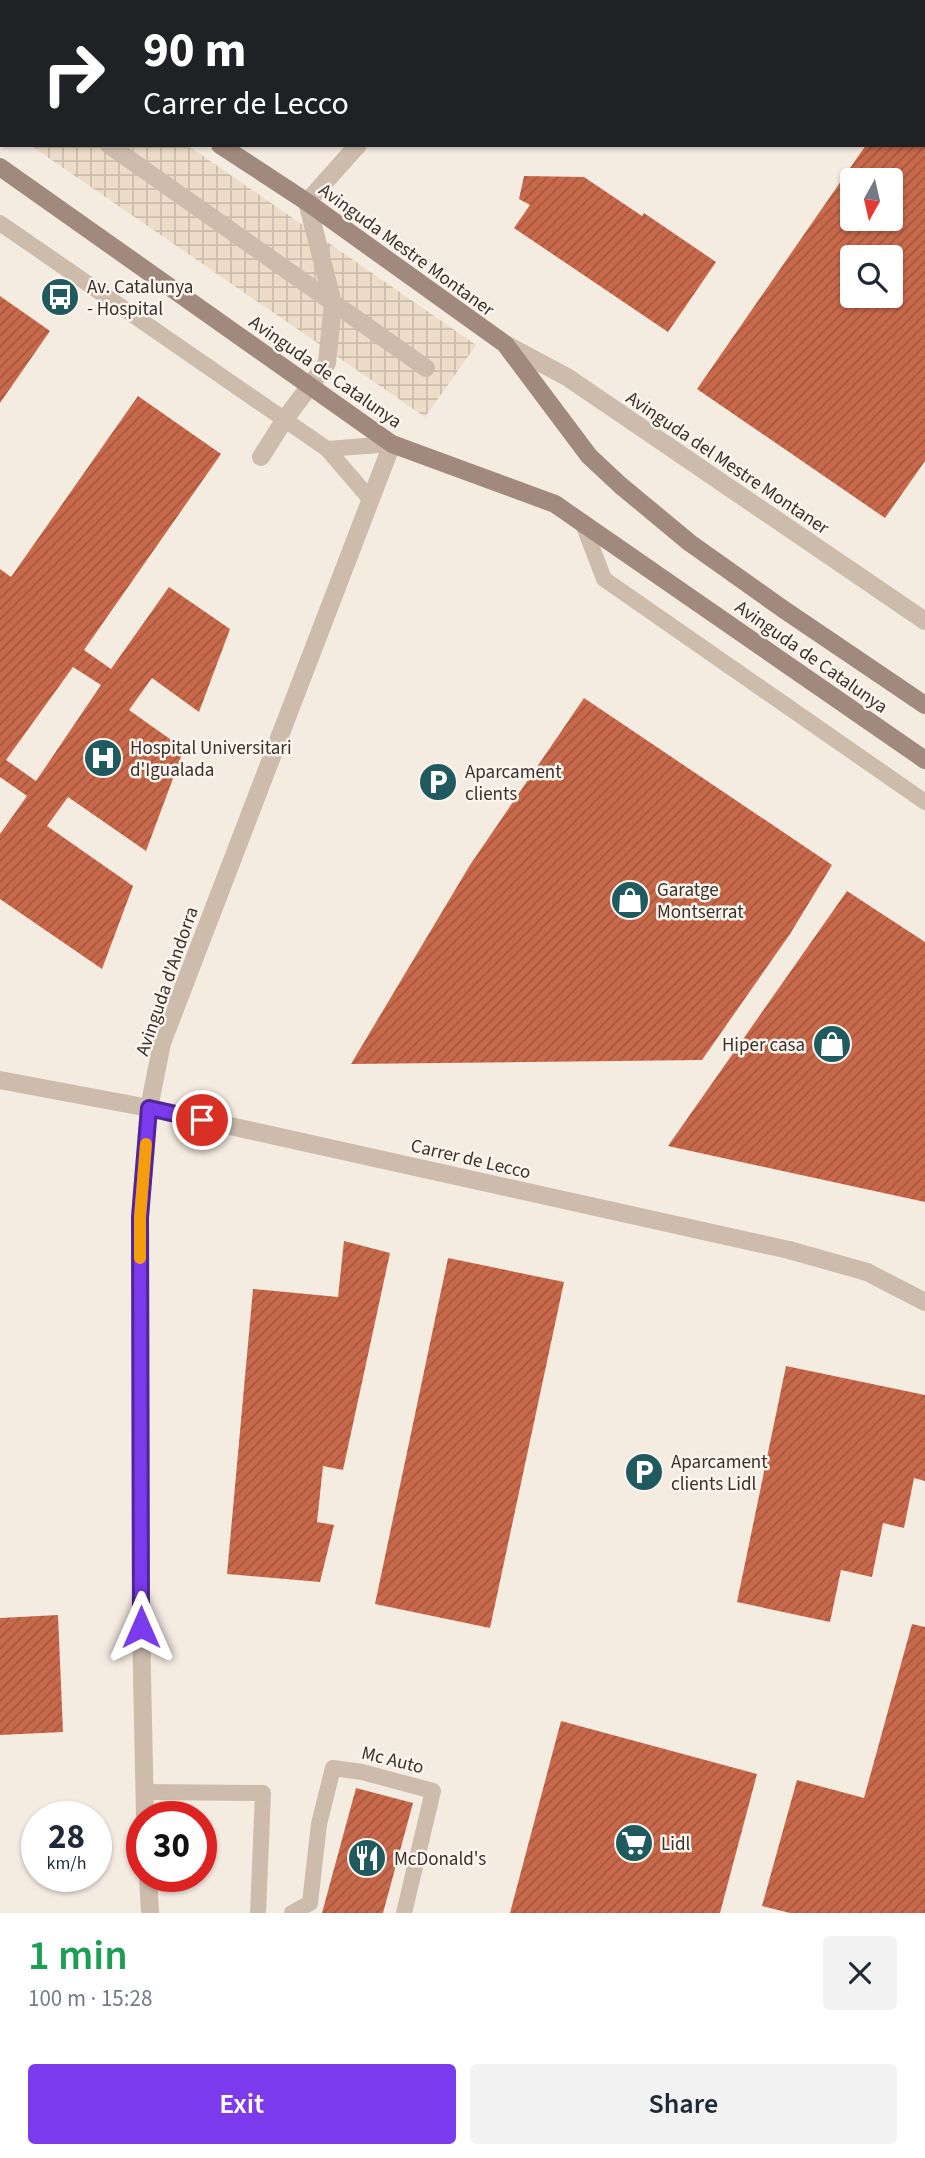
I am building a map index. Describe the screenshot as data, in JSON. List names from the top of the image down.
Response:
{
  "streets": {
    "street": [
      "Avinguda Mestre Montaner",
      "Avinguda de Catalunya",
      "Avinguda del Mestre Montaner",
      "Avinguda d'Andorra",
      "Carrer de Lecco"
    ],
    "lane": ["Mc Auto"]
  },
  "crossings": [
    ["Avinguda Mestre Montaner", "Avinguda de Catalunya"],
    ["Avinguda Mestre Montaner", "Avinguda del Mestre Montaner"],
    ["Avinguda de Catalunya", "Avinguda d'Andorra"],
    ["Avinguda d'Andorra", "Carrer de Lecco"]
  ],
  "places": {
    "bus stop": ["Av. Catalunya - Hospital"],
    "hospital": ["Hospital Universitari d'Igualada"],
    "parking": ["Aparcament clients", "Aparcament clients Lidl"],
    "shop": ["Garatge Montserrat", "Hiper casa"],
    "supermarket": ["Lidl"],
    "restaurant": ["McDonald's"]
  },
  "north": "bottom",
  "page": {
    "turn": ["90 m", "Carrer de Lecco"],
    "speed": "28 km/h",
    "limit": "30",
    "heading": ["1 min", "100 m · 15:28"],
    "buttons": ["Exit", "Share"]
  }
}
